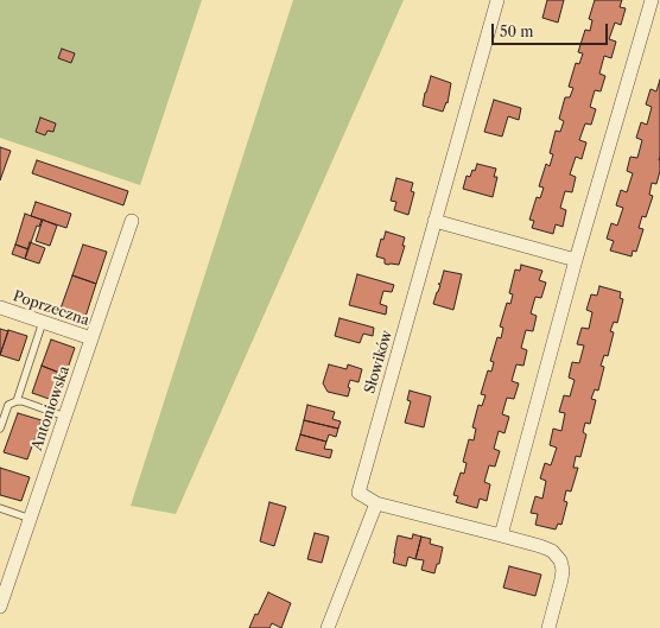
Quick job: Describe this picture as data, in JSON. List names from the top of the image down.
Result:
{
  "streets": {
    "street": ["Poprzeczna", "Słowików", "Antoniowska"]
  },
  "crossings": [
    ["Poprzeczna", "Antoniowska"]
  ],
  "scale_bar": "50 m"
}
